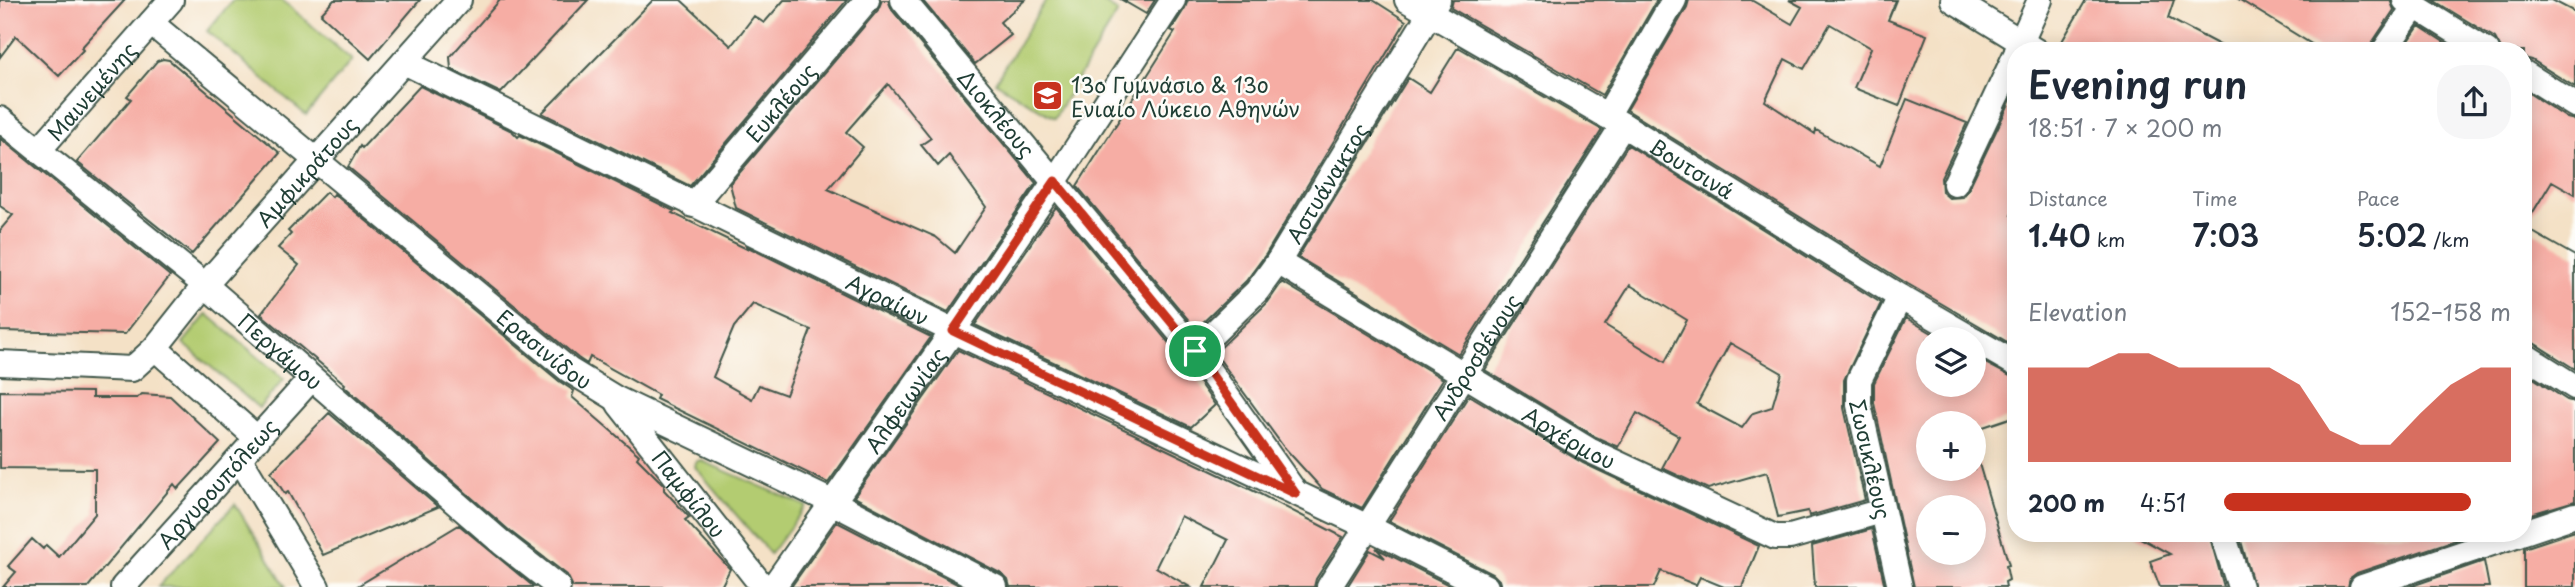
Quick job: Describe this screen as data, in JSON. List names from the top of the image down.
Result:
{
  "streets": {
    "street": [
      "Μαινεμένης",
      "Ευκλέους",
      "Διοκλέους",
      "Βουτσινά",
      "Αμφικράτους",
      "Αστυάνακτος",
      "Αγραίων",
      "Ερασινίδου",
      "Περγάμου",
      "Ανδροσθένους",
      "Αλφειωνίας",
      "Αρχέρμου",
      "Σωσικλέους",
      "Αργυρουπόλεως",
      "Παμφίλου"
    ]
  },
  "crossings": [
    ["Μαινεμένης", "Ερασινίδου"],
    ["Μαινεμένης", "Περγάμου"],
    ["Ευκλέους", "Αγραίων"],
    ["Διοκλέους", "Αστυάνακτος"],
    ["Διοκλέους", "Αγραίων"],
    ["Διοκλέους", "Αλφειωνίας"],
    ["Βουτσινά", "Αστυάνακτος"],
    ["Βουτσινά", "Ανδροσθένους"],
    ["Βουτσινά", "Σωσικλέους"],
    ["Αμφικράτους", "Αγραίων"],
    ["Αμφικράτους", "Ερασινίδου"],
    ["Αμφικράτους", "Περγάμου"],
    ["Αστυάνακτος", "Αρχέρμου"],
    ["Αγραίων", "Ανδροσθένους"],
    ["Αγραίων", "Αλφειωνίας"],
    ["Ερασινίδου", "Αλφειωνίας"],
    ["Ερασινίδου", "Παμφίλου"],
    ["Περγάμου", "Αργυρουπόλεως"],
    ["Ανδροσθένους", "Αρχέρμου"],
    ["Αρχέρμου", "Σωσικλέους"]
  ],
  "places": {
    "school or university": ["13ο Γυμνάσιο & 13ο Ενιαίο Λύκειο Αθηνών"]
  },
  "page": {
    "heading": ["Evening run", "18:51 · 7 × 200 m"],
    "stats": [
      ["Distance", "1.40 km"],
      ["Time", "7:03"],
      ["Pace", "5:02 /km"]
    ],
    "chart": ["Elevation", "152–158 m"],
    "map_buttons": ["+", "−"],
    "list": [
      {
        "name": "200 m",
        "note": "4:51"
      }
    ]
  }
}
